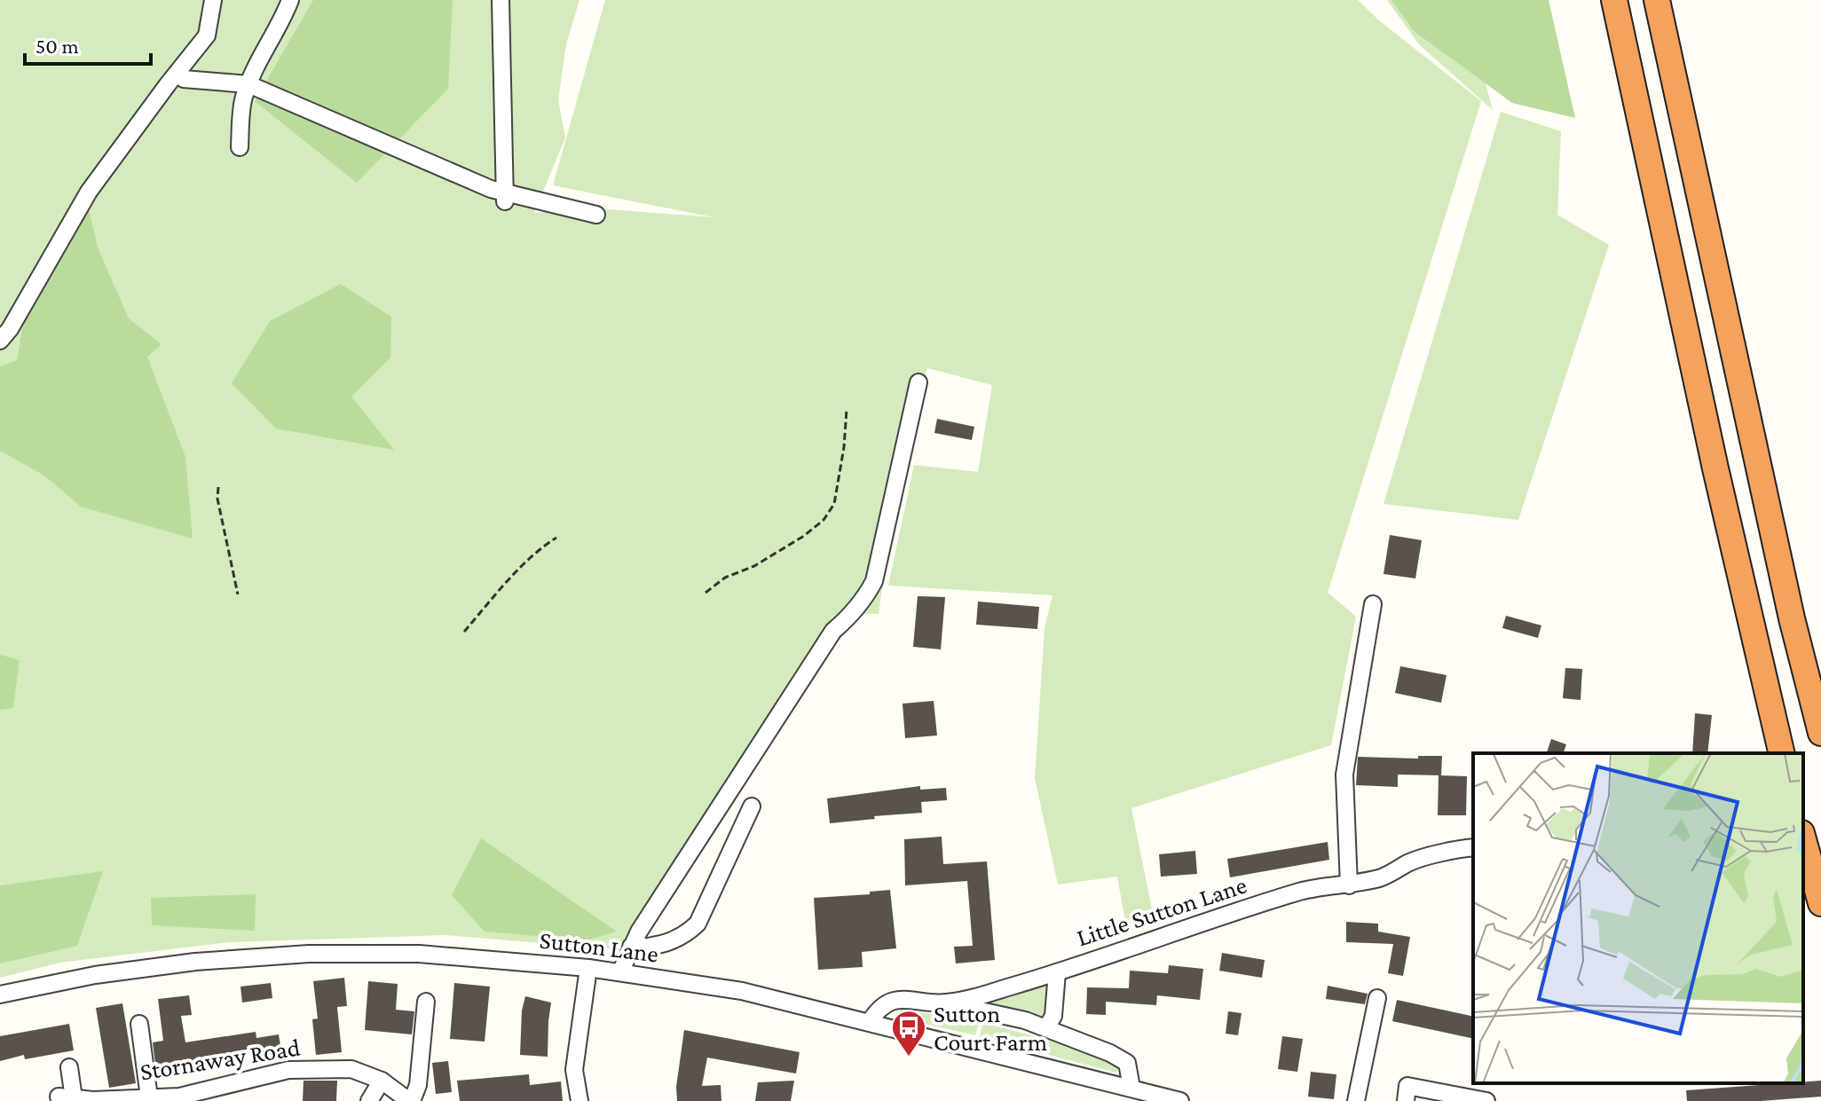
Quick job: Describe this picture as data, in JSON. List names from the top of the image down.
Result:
{
  "streets": {
    "street": ["Little Sutton Lane", "Sutton Lane", "Stornaway Road"]
  },
  "crossings": [
    ["Little Sutton Lane", "Sutton Lane"]
  ],
  "places": {
    "bus stop": ["Sutton Court Farm"]
  },
  "scale_bar": "50 m"
}
